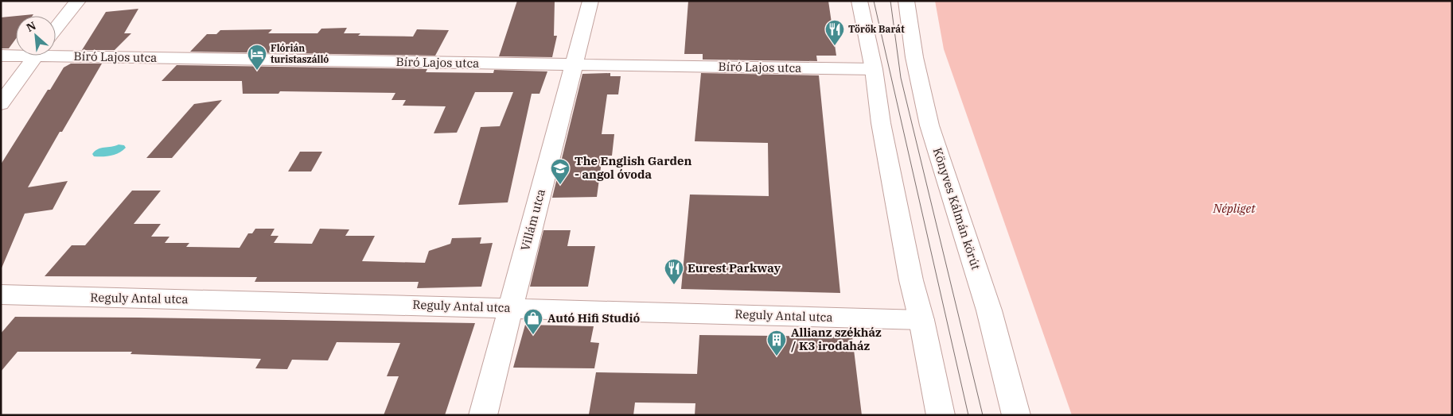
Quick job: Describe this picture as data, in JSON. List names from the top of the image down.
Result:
{
  "streets": {
    "street": [
      "Bíró Lajos utca",
      "Könyves Kálmán körút",
      "Villám utca",
      "Reguly Antal utca"
    ]
  },
  "crossings": [
    ["Bíró Lajos utca", "Villám utca"],
    ["Villám utca", "Reguly Antal utca"]
  ],
  "parks": ["Népliget"],
  "places": {
    "restaurant": ["Török Barát", "Eurest Parkway"],
    "hotel": ["Flórián turistaszálló"],
    "school or university": ["The English Garden - angol óvoda"],
    "shop": ["Autó Hifi Studió"],
    "building": ["Allianz székház / K3 irodaház"]
  },
  "north": "top left"
}
